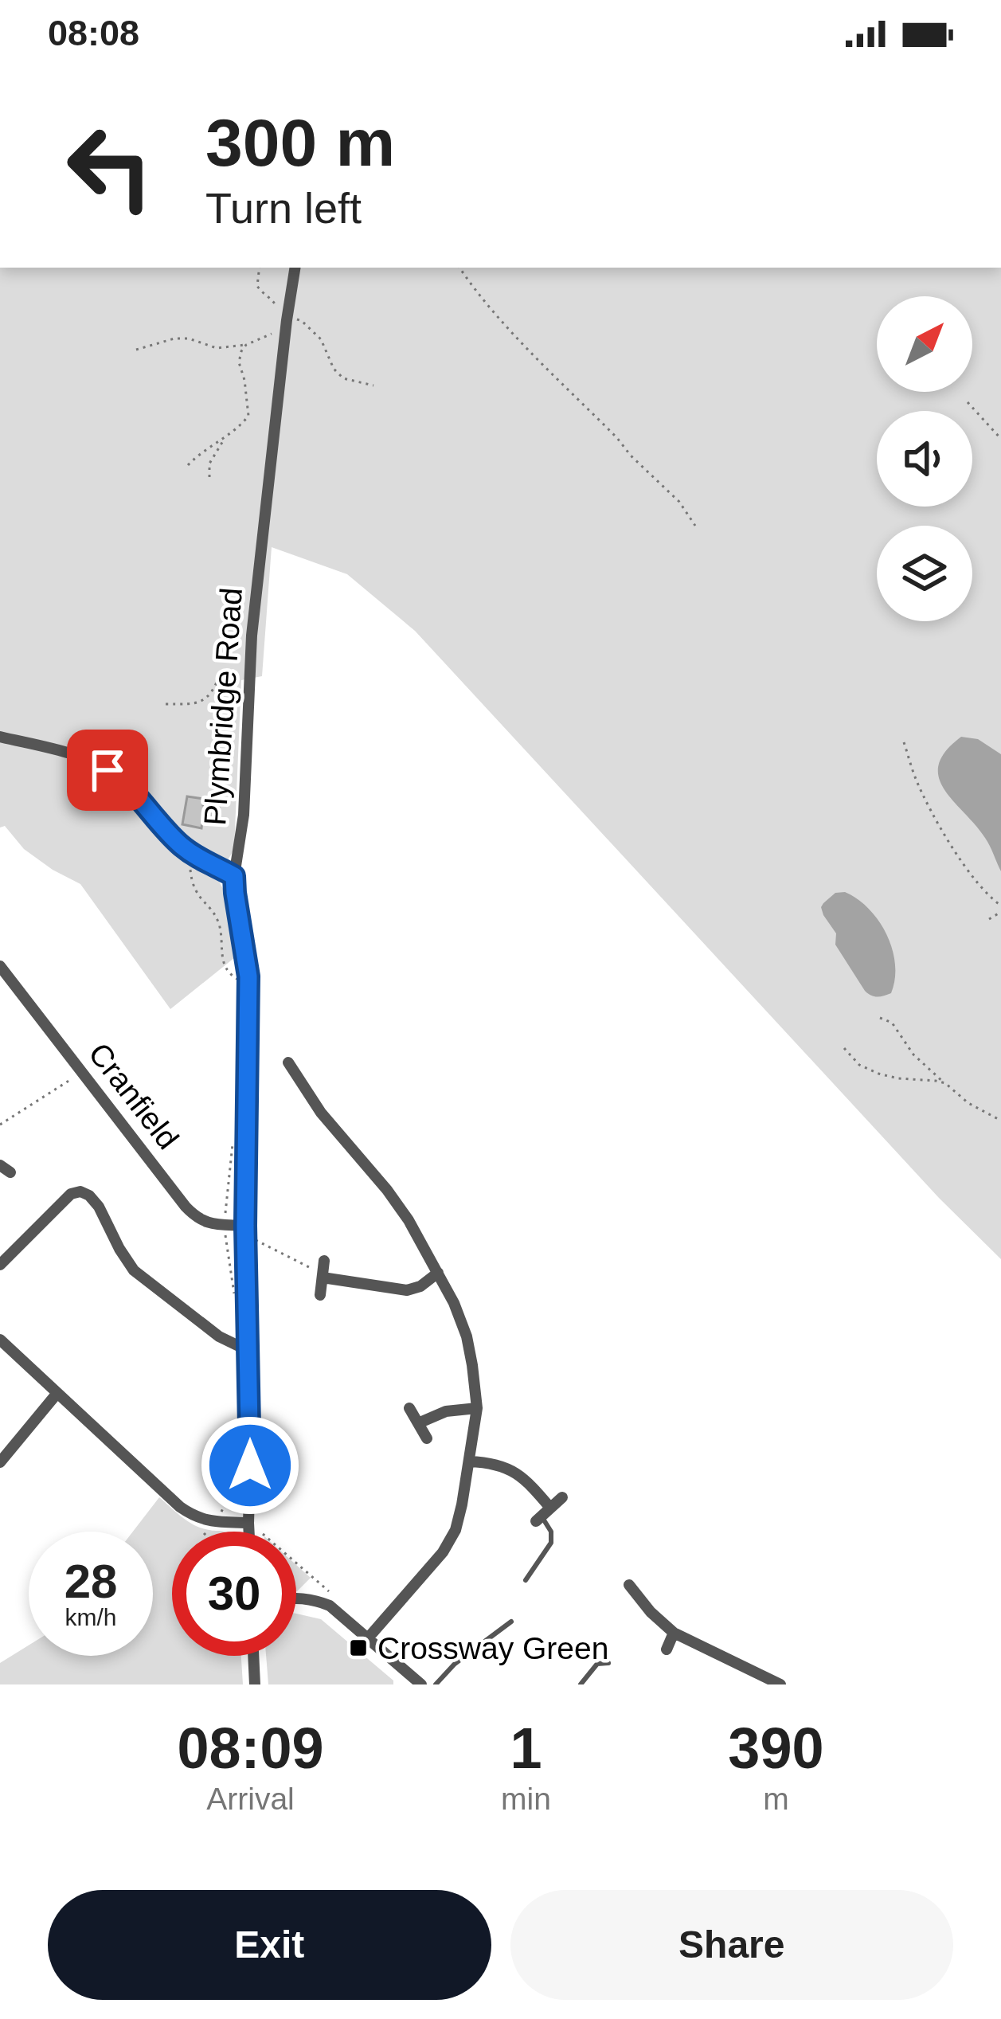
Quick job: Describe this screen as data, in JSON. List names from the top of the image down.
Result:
{
  "streets": {
    "street": ["Plymbridge Road", "Cranfield"]
  },
  "crossings": [
    ["Plymbridge Road", "Cranfield"]
  ],
  "places": {
    "transit": ["Crossway Green"]
  },
  "north": "top right",
  "page": {
    "status": "08:08",
    "turn": ["300 m", "Turn left"],
    "speed": "28 km/h",
    "limit": "30",
    "eta": [
      "08:09",
      "Arrival",
      "1",
      "min",
      "390",
      "m"
    ],
    "buttons": ["Exit", "Share"]
  }
}
